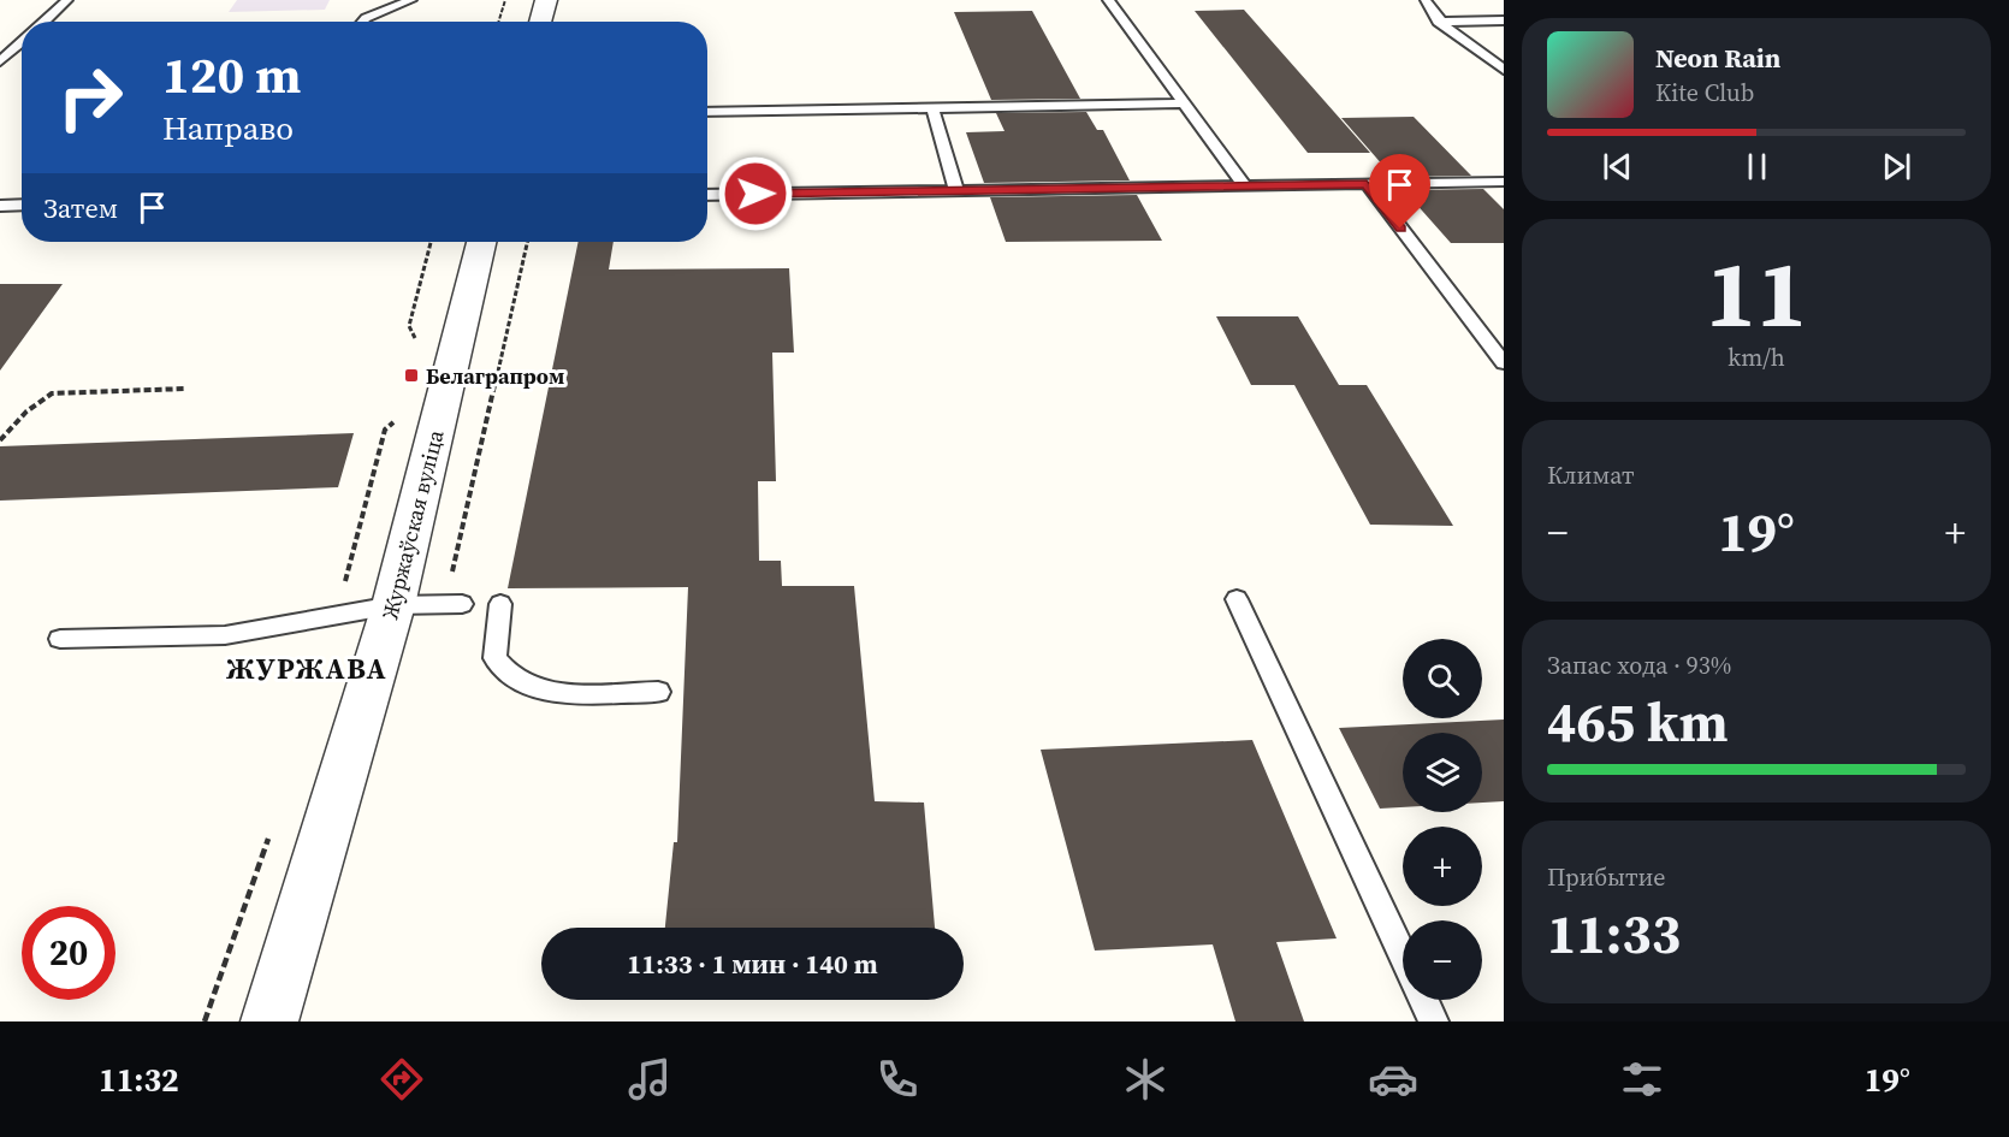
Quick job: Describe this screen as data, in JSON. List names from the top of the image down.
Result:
{
  "streets": {
    "street": ["Журжаўская вуліца"]
  },
  "districts": ["ЖУРЖАВА"],
  "places": {
    "transit": ["Белаграпром"]
  },
  "page": {
    "turn": ["120 m", "Направо"],
    "song": ["Neon Rain", "Kite Club"],
    "then": "Затем",
    "tile": [
      ["11", "km/h"],
      "Климат",
      ["Запас хода · 93%", "465 km"],
      ["Прибытие", "11:33"]
    ],
    "heat": ["−", "19°", "+"],
    "map_buttons": ["+", "−"],
    "limit": "20",
    "trip": "11:33 · 1 мин · 140 m",
    "tabs": ["11:32", "19°"]
  }
}
